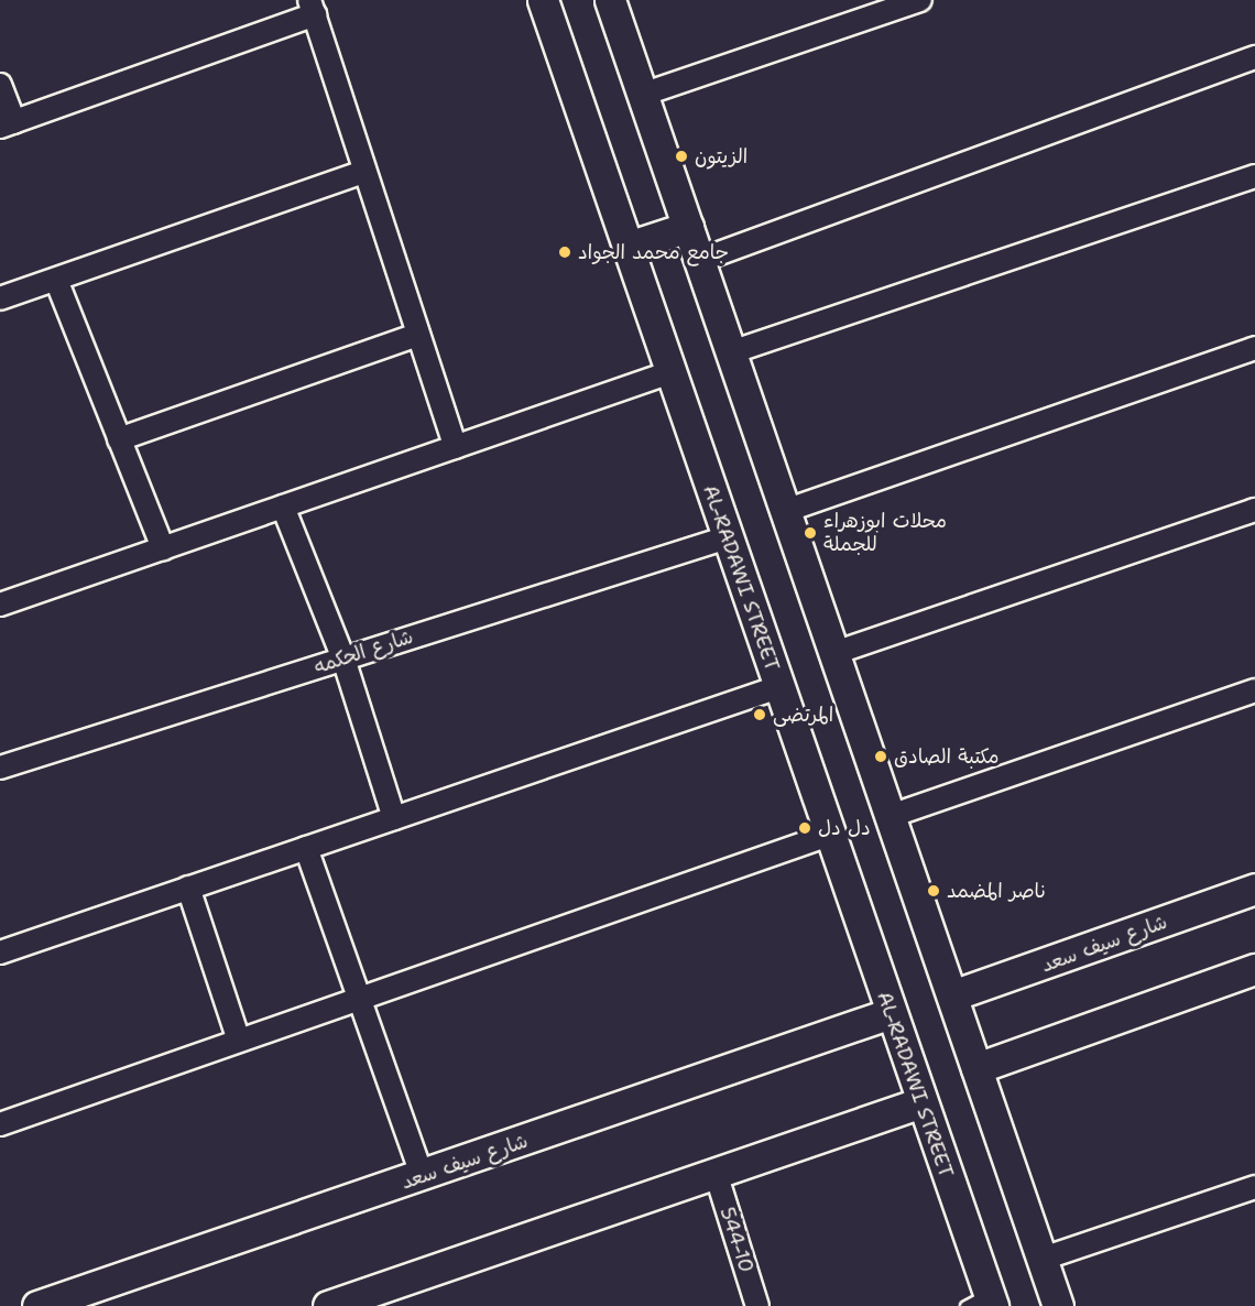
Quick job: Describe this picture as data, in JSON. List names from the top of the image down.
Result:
{
  "streets": {
    "street": [
      "AL-RADAWI STREET",
      "شارع الحكمه",
      "شارع سيف سعد",
      "544-10"
    ]
  },
  "crossings": [
    ["AL-RADAWI STREET", "شارع الحكمه"],
    ["AL-RADAWI STREET", "شارع سيف سعد"]
  ],
  "places": [
    "الزيتون",
    "جامع محمد الجواد",
    "محلات ابوزهراء للجملة",
    "المرتضى",
    "مكتبة الصادق",
    "دل دل",
    "ناصر المضمد"
  ]
}
